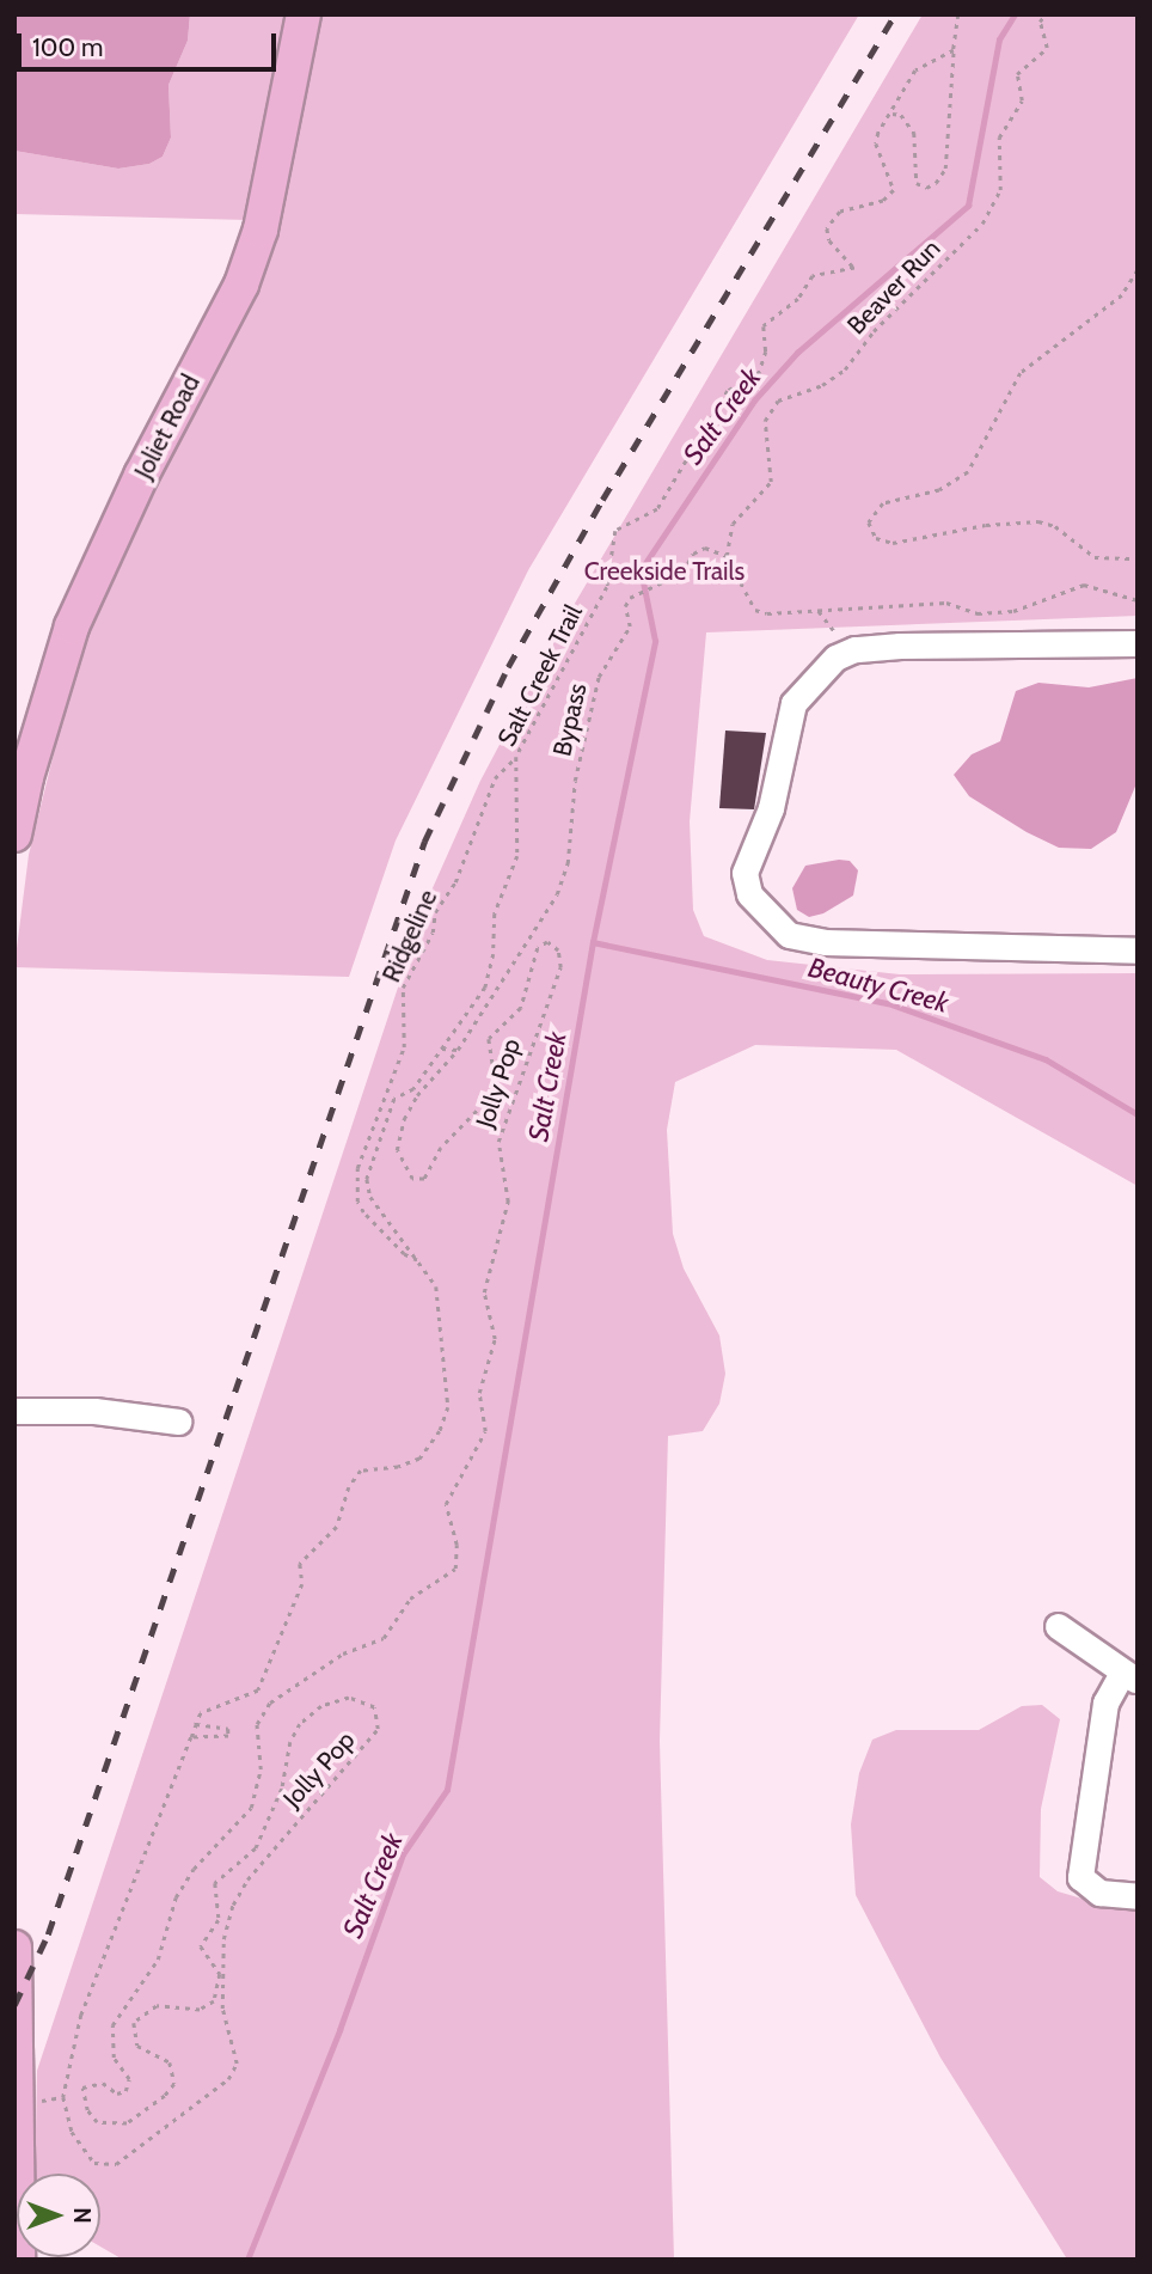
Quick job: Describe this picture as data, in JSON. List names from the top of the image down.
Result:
{
  "streets": {
    "main road": ["Joliet Road"],
    "path": [
      "Beaver Run",
      "Salt Creek Trail",
      "Bypass",
      "Ridgeline",
      "Jolly Pop"
    ]
  },
  "crossings": [
    ["Beaver Run", "Bypass"],
    ["Salt Creek Trail", "Ridgeline"],
    ["Bypass", "Jolly Pop"]
  ],
  "water": ["Salt Creek", "Beauty Creek"],
  "parks": ["Creekside Trails"],
  "scale_bar": "100 m",
  "north": "right"
}
